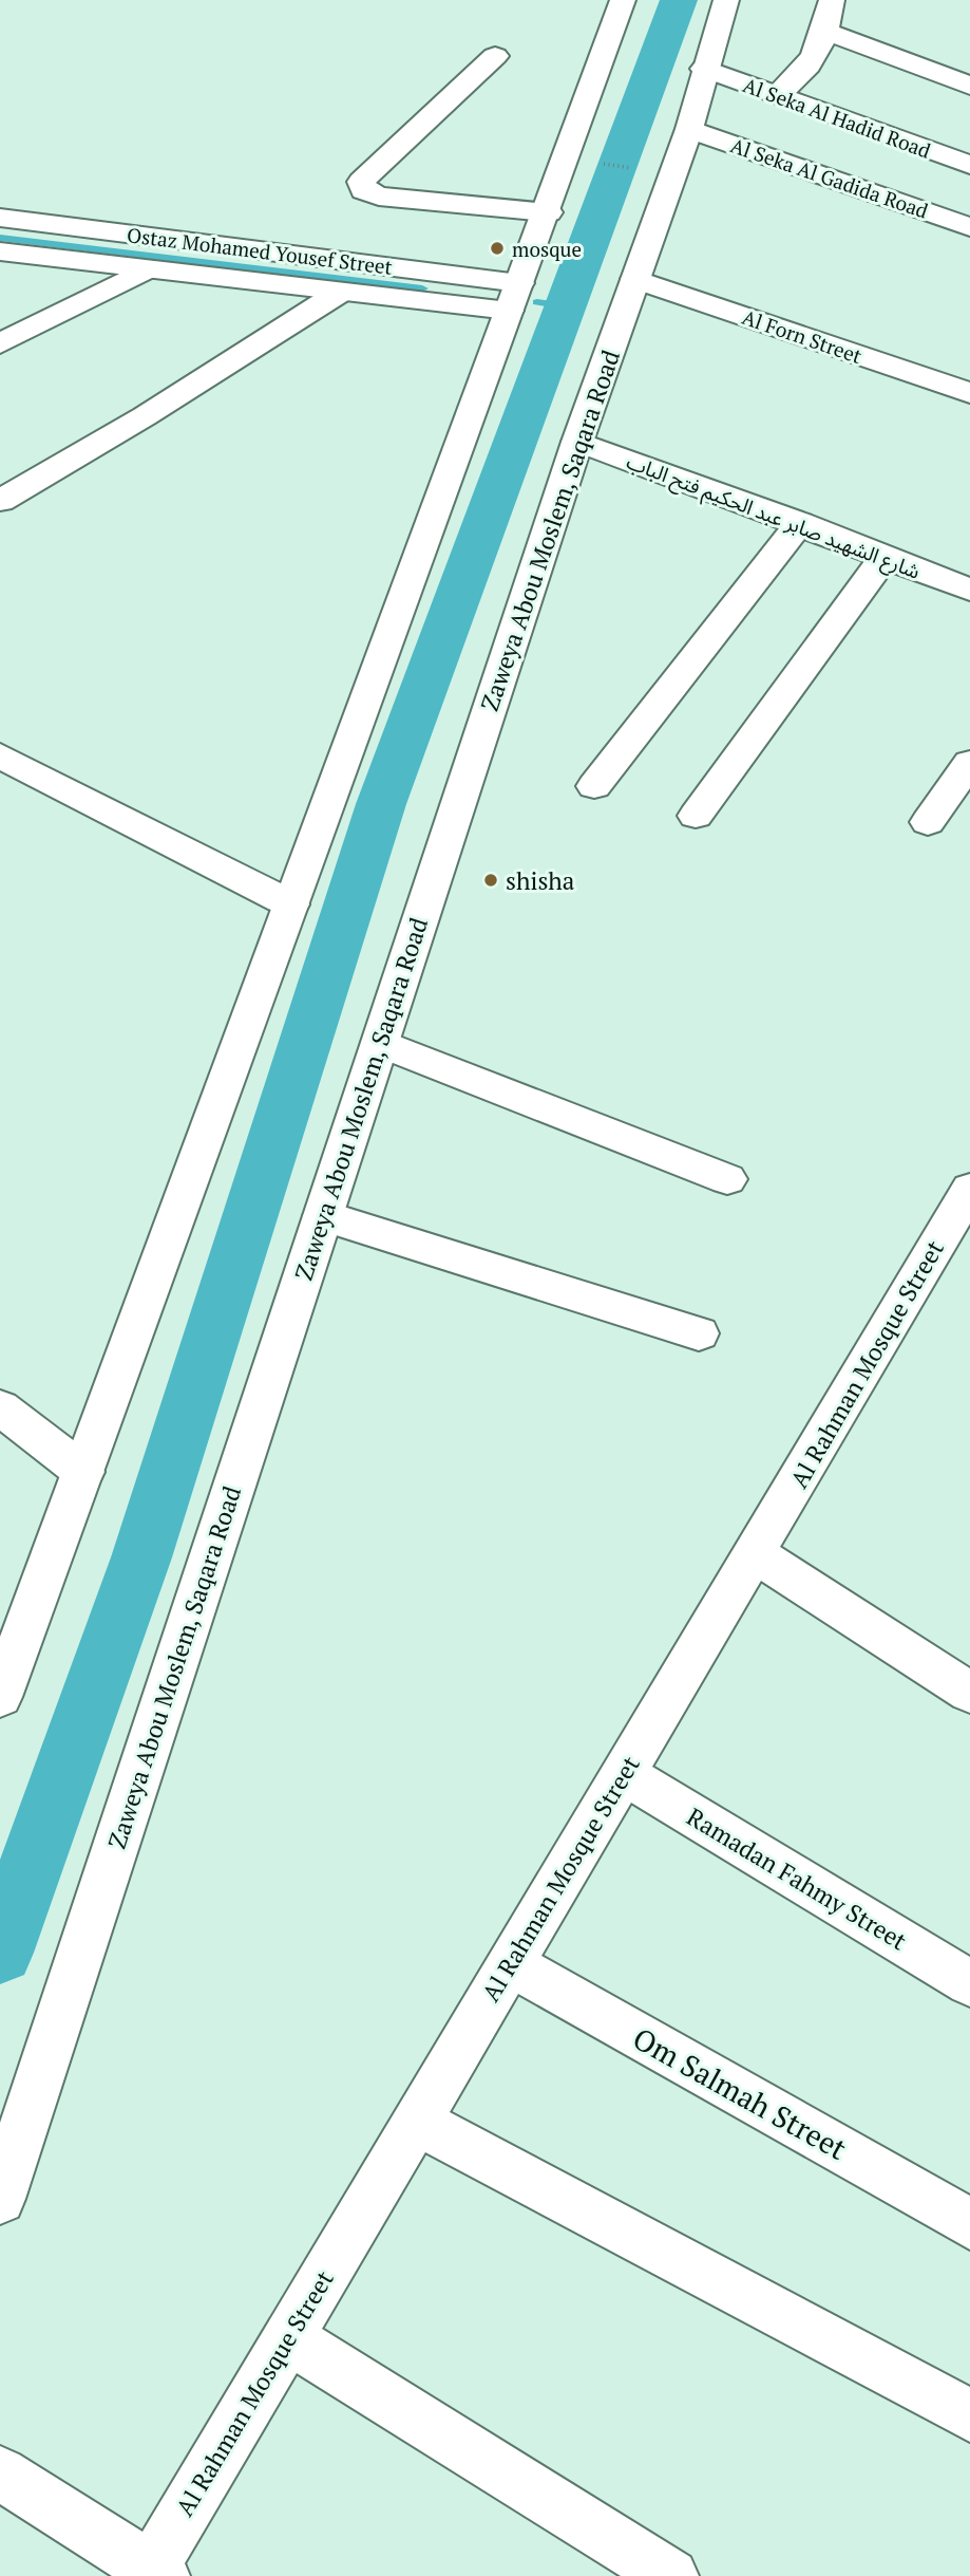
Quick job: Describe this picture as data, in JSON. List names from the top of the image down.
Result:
{
  "streets": {
    "street": [
      "Al Seka Al Hadid Road",
      "Al Seka Al Gadida Road",
      "Ostaz Mohamed Yousef Street",
      "Al Forn Street",
      "شارع الشهيد صابر عبد الحكيم فتح الباب",
      "Zaweya Abou Moslem, Saqara Road",
      "Al Rahman Mosque Street",
      "Ramadan Fahmy Street",
      "Om Salmah Street"
    ]
  },
  "crossings": [
    ["Al Seka Al Hadid Road", "Zaweya Abou Moslem, Saqara Road"],
    ["Al Seka Al Gadida Road", "Zaweya Abou Moslem, Saqara Road"],
    ["Al Forn Street", "Zaweya Abou Moslem, Saqara Road"],
    ["شارع الشهيد صابر عبد الحكيم فتح الباب", "Zaweya Abou Moslem, Saqara Road"],
    ["Al Rahman Mosque Street", "Ramadan Fahmy Street"],
    ["Al Rahman Mosque Street", "Om Salmah Street"]
  ],
  "places": ["mosque", "shisha"]
}
